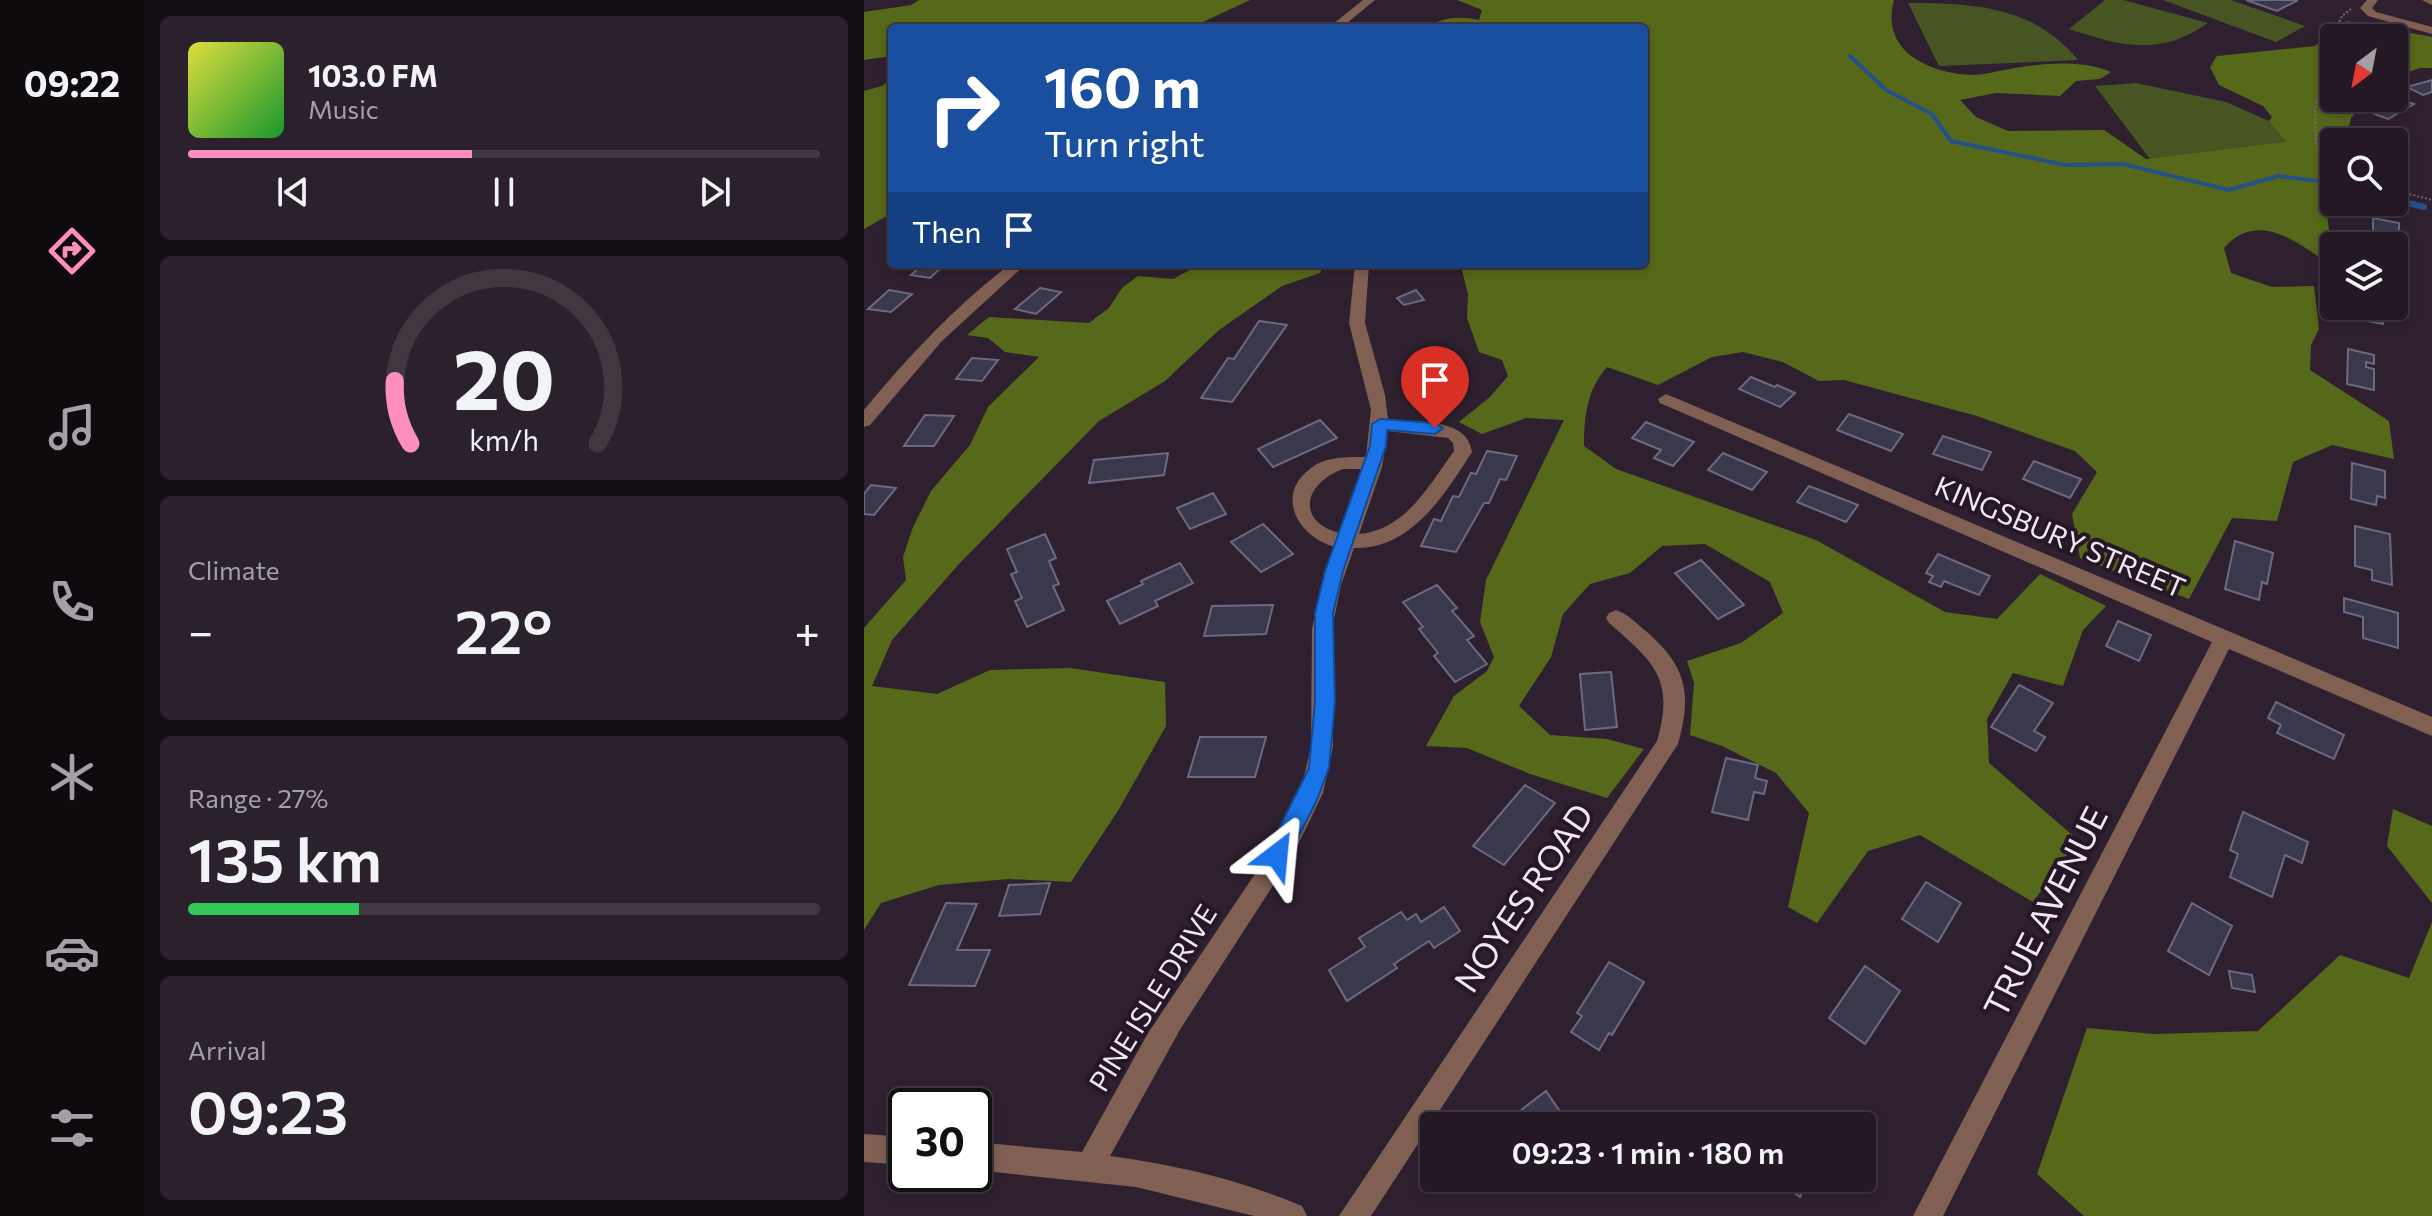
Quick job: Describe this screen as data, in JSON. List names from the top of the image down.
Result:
{
  "streets": {
    "street": [
      "KINGSBURY STREET",
      "NOYES ROAD",
      "TRUE AVENUE",
      "PINE ISLE DRIVE"
    ]
  },
  "crossings": [
    ["KINGSBURY STREET", "TRUE AVENUE"]
  ],
  "north": "bottom left",
  "page": {
    "tabs": "09:22",
    "turn": ["160 m", "Turn right"],
    "song": ["103.0 FM", "Music"],
    "then": "Then",
    "tile": [
      "Climate",
      ["Range · 27%", "135 km"],
      ["Arrival", "09:23"]
    ],
    "heat": ["−", "22°", "+"],
    "limit": "30",
    "trip": "09:23 · 1 min · 180 m",
    "gauge": ["20", "km/h"]
  }
}
